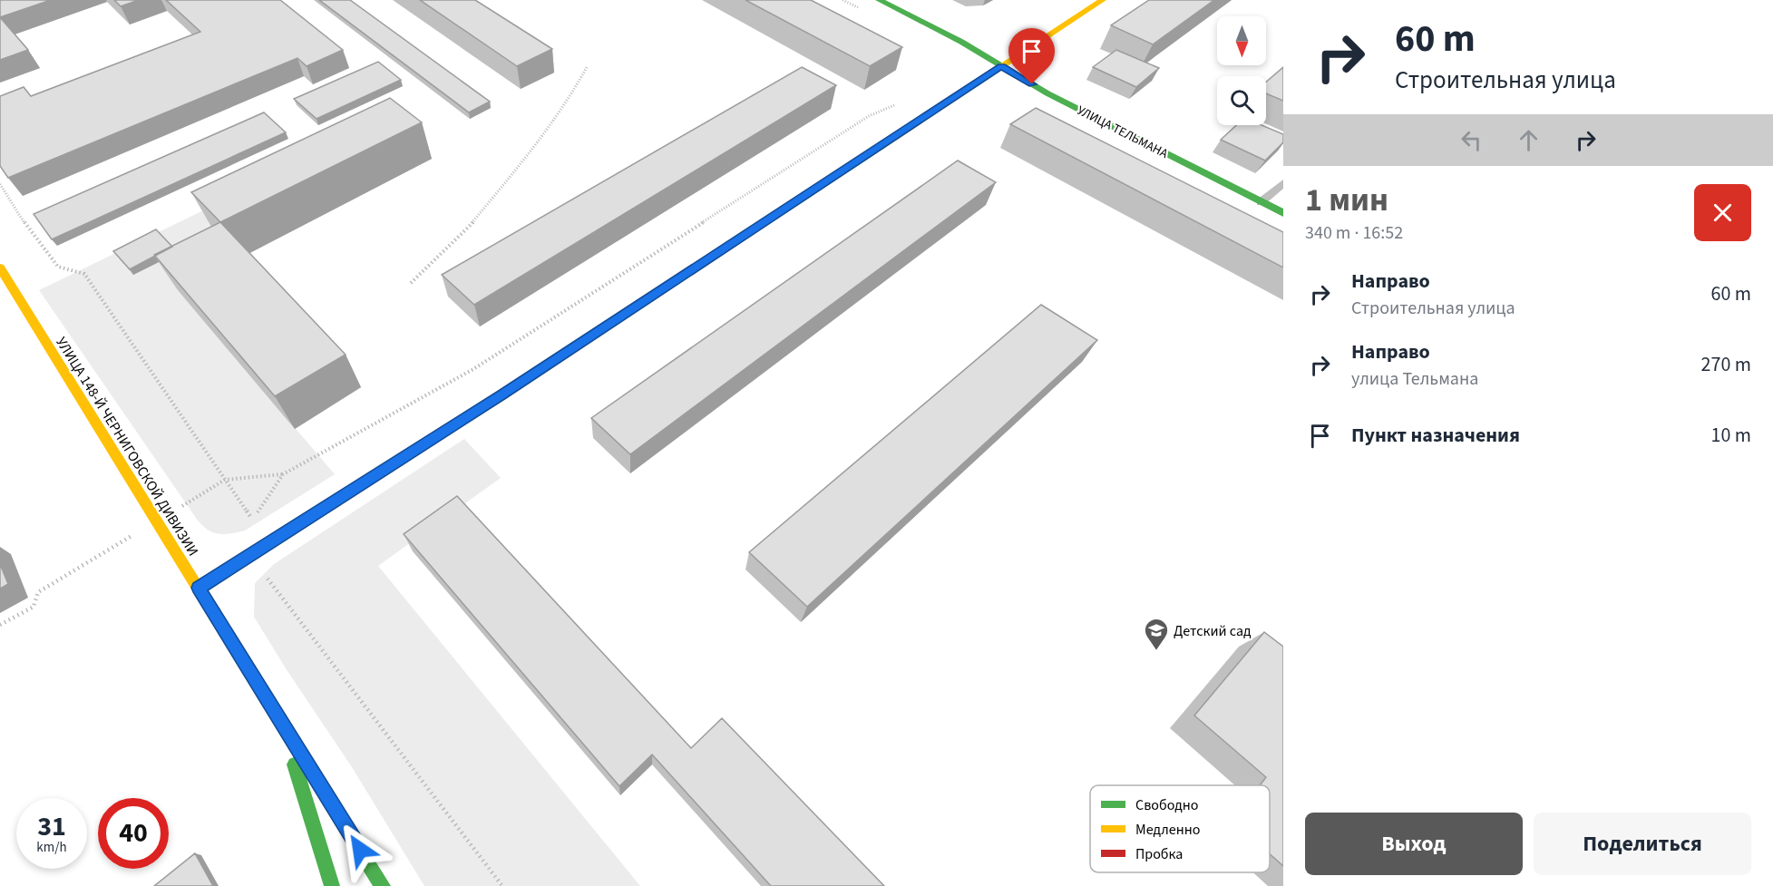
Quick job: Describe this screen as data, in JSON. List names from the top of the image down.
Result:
{
  "streets": {
    "street": ["УЛИЦА ТЕЛЬМАНА", "УЛИЦА 148-Й ЧЕРНИГОВСКОЙ ДИВИЗИИ"]
  },
  "places": {
    "school or university": ["Детский сад"]
  },
  "legend": ["Свободно", "Медленно", "Пробка"],
  "north": "bottom",
  "page": {
    "turn": ["60 m", "Строительная улица"],
    "heading": ["1 мин", "340 m · 16:52"],
    "list": [
      {
        "name": "Направо",
        "note": "Строительная улица",
        "value": "60 m"
      },
      {
        "name": "Направо",
        "note": "улица Тельмана",
        "value": "270 m"
      },
      {
        "name": "Пункт назначения",
        "value": "10 m"
      }
    ],
    "speed": "31 km/h",
    "limit": "40",
    "buttons": ["Выход", "Поделиться"]
  }
}
